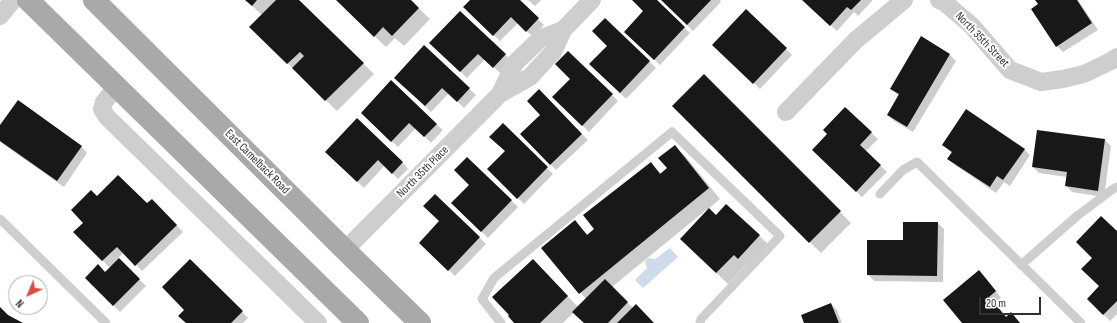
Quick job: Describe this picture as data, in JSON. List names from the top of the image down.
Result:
{
  "streets": {
    "main road": ["East Camelback Road"],
    "street": ["North 35th Street", "North 35th Place"]
  },
  "crossings": [
    ["East Camelback Road", "North 35th Place"]
  ],
  "scale_bar": "20 m",
  "north": "bottom left"
}
